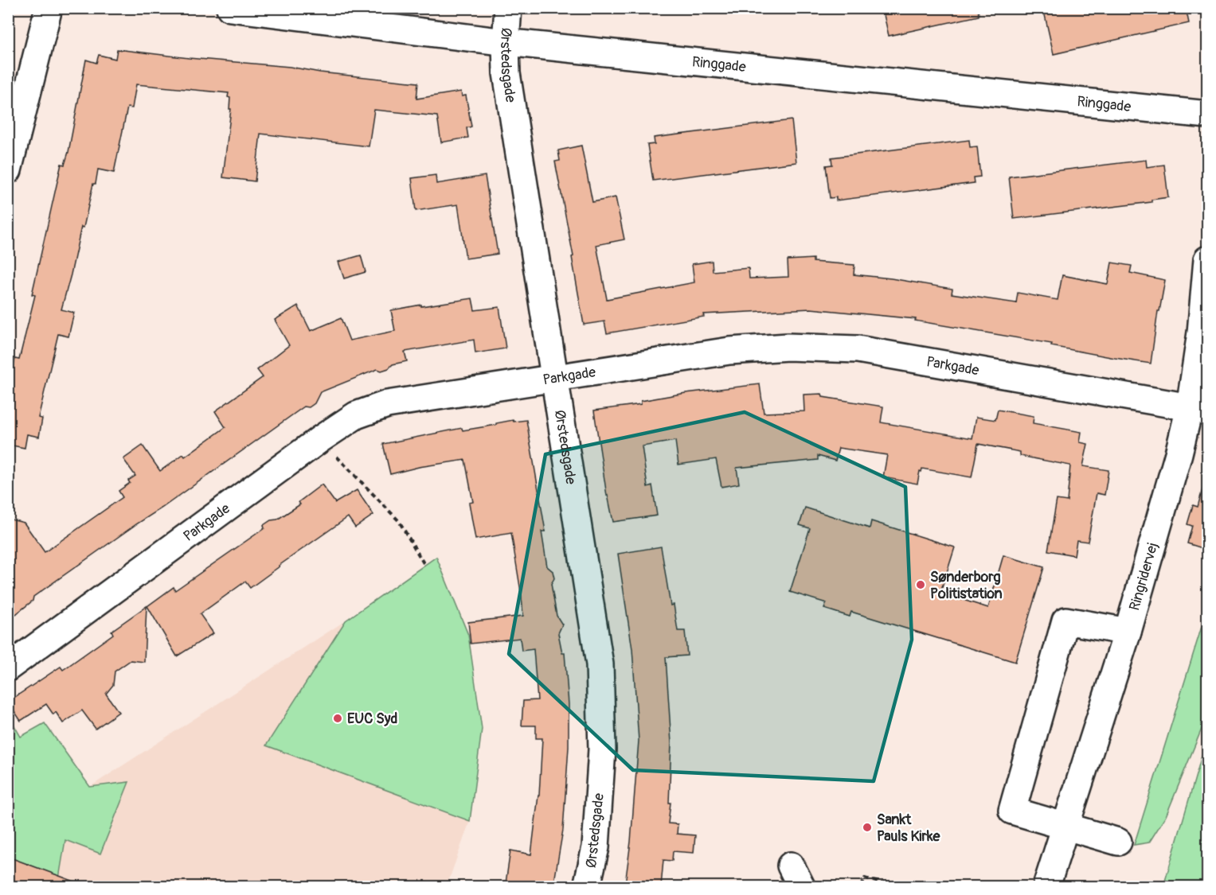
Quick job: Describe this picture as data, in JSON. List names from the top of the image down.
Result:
{
  "streets": {
    "street": [
      "Ringgade",
      "Ørstedsgade",
      "Parkgade",
      "Ringridervej"
    ]
  },
  "crossings": [
    ["Ringgade", "Ørstedsgade"],
    ["Ørstedsgade", "Parkgade"],
    ["Parkgade", "Ringridervej"]
  ],
  "places": ["Sønderborg Politistation", "EUC Syd", "Sankt Pauls Kirke"]
}
